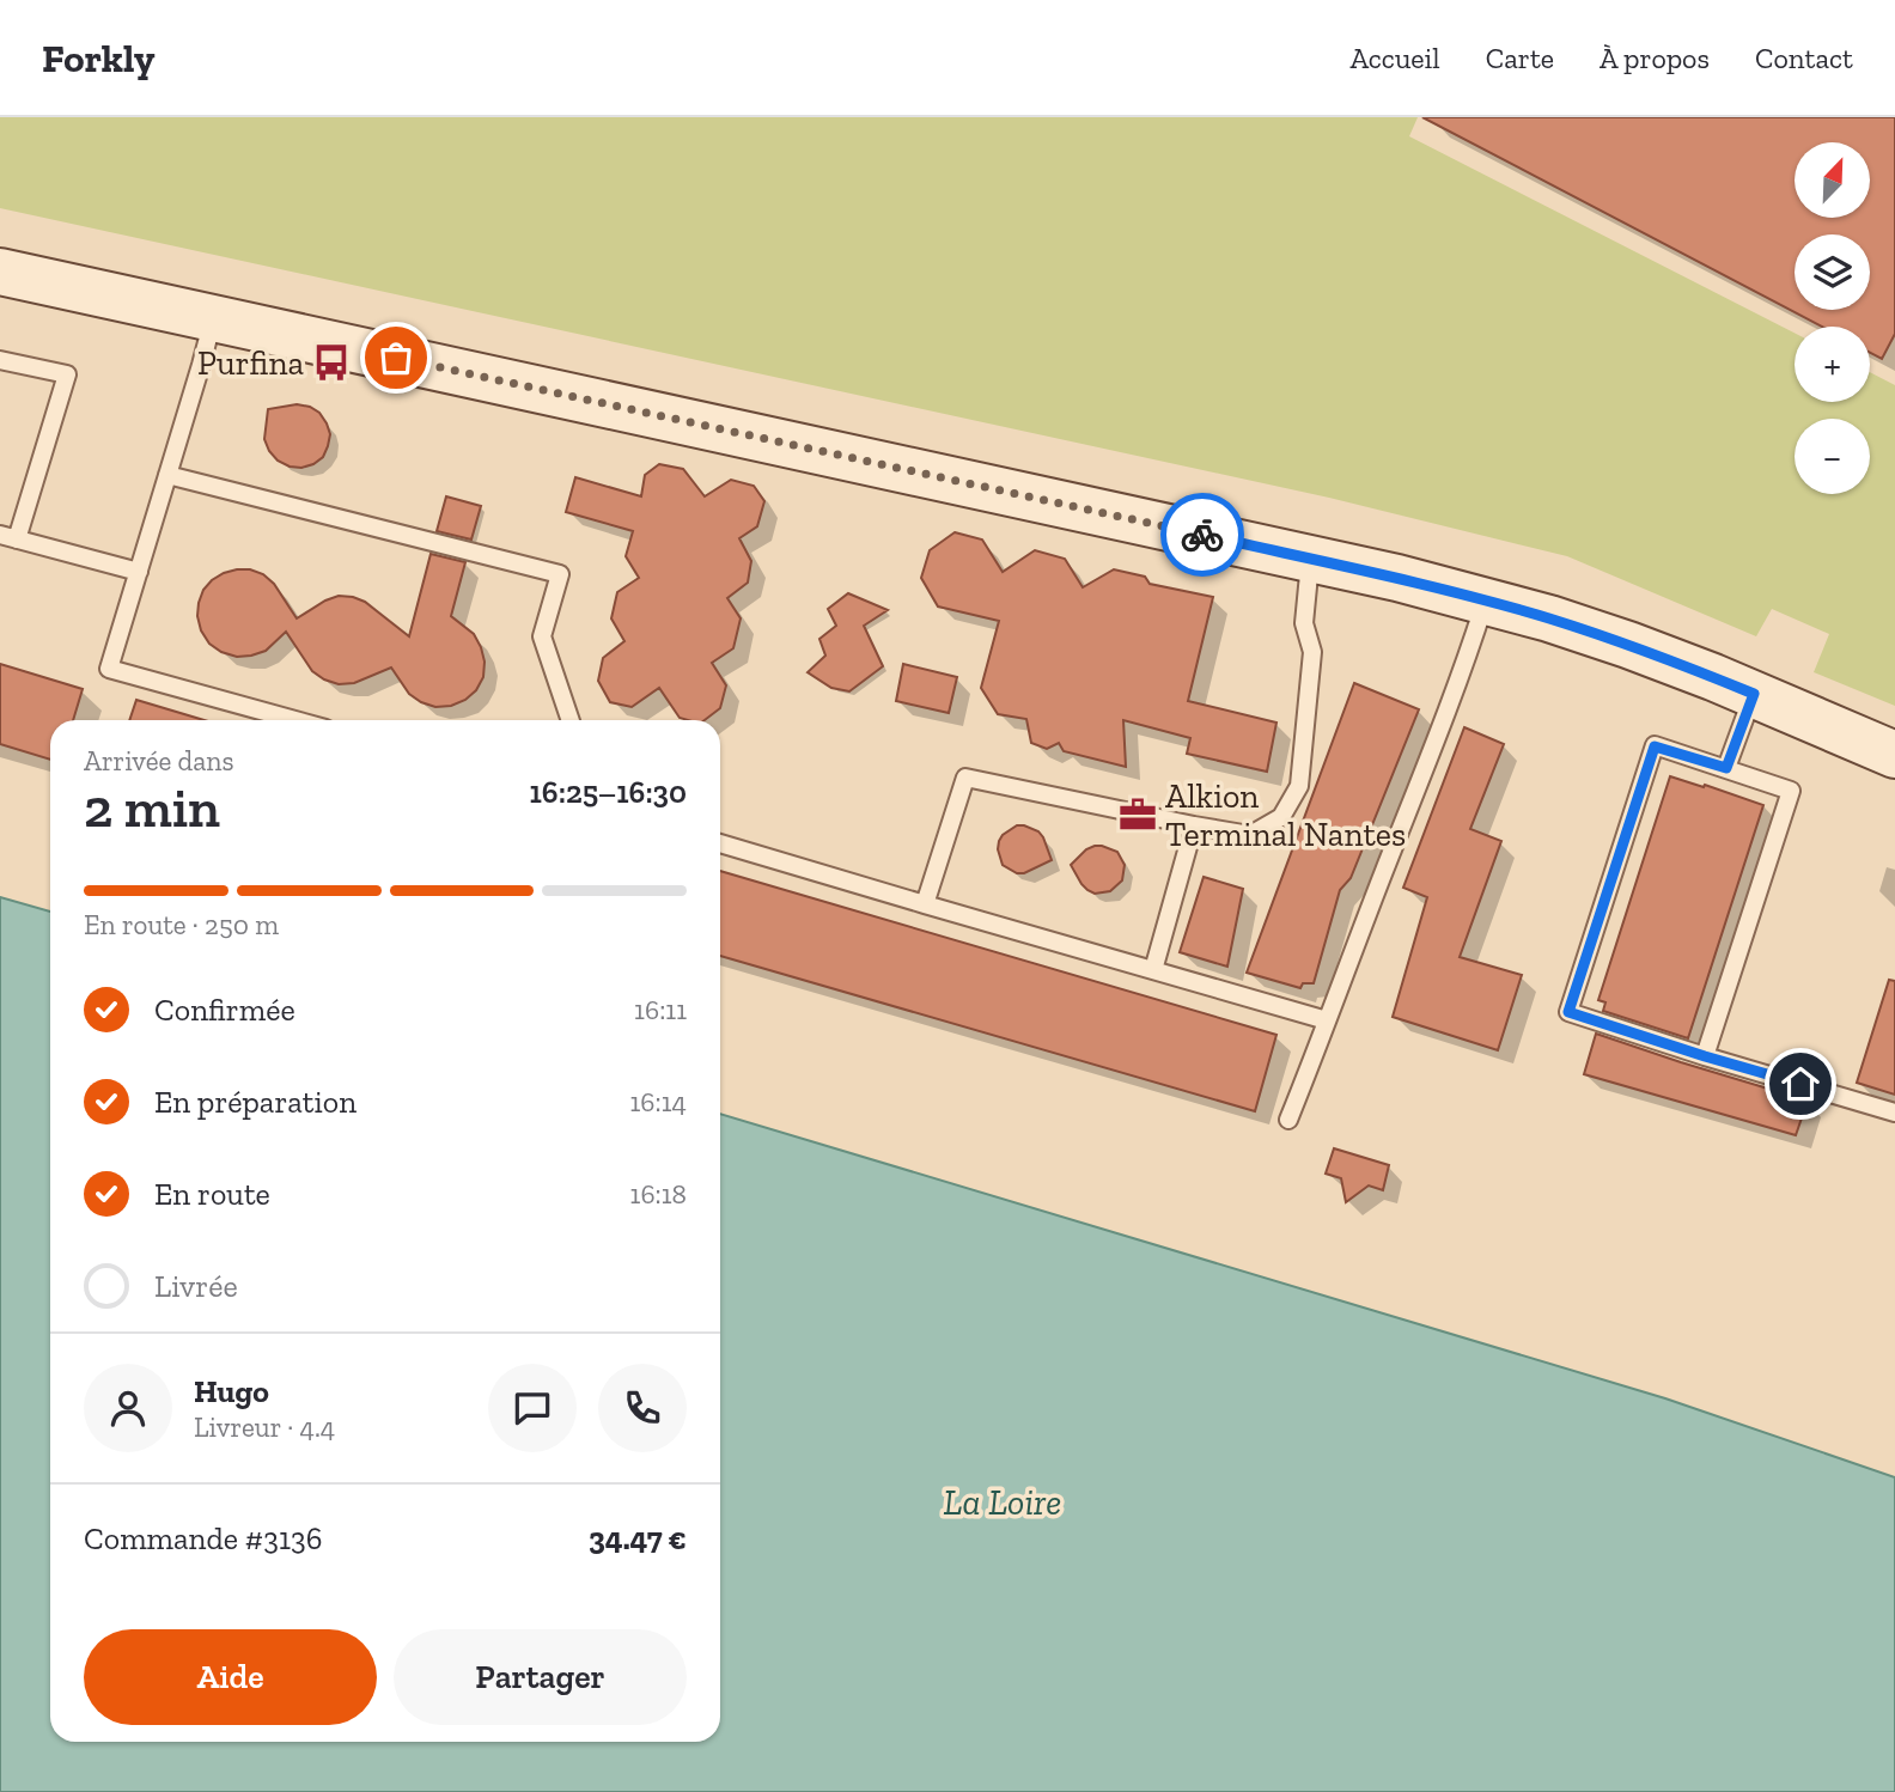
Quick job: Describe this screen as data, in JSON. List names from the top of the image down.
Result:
{
  "water": ["La Loire"],
  "places": {
    "bus stop": ["Purfina"],
    "office": ["Alkion Terminal Nantes"]
  },
  "north": "top right",
  "page": {
    "header": "Forkly",
    "nav": [
      "Accueil",
      "Carte",
      "À propos",
      "Contact"
    ],
    "map_buttons": ["+", "−"],
    "heading": ["2 min", "Arrivée dans", "16:25–16:30"],
    "panel": [
      "Hugo",
      "Livreur · 4.4",
      "Commande #3136",
      "34.47 €"
    ],
    "bar": "En route · 250 m",
    "list": [
      ["Confirmée", "16:11"],
      ["En préparation", "16:14"],
      ["En route", "16:18"],
      "Livrée"
    ],
    "buttons": ["Aide", "Partager"]
  }
}
